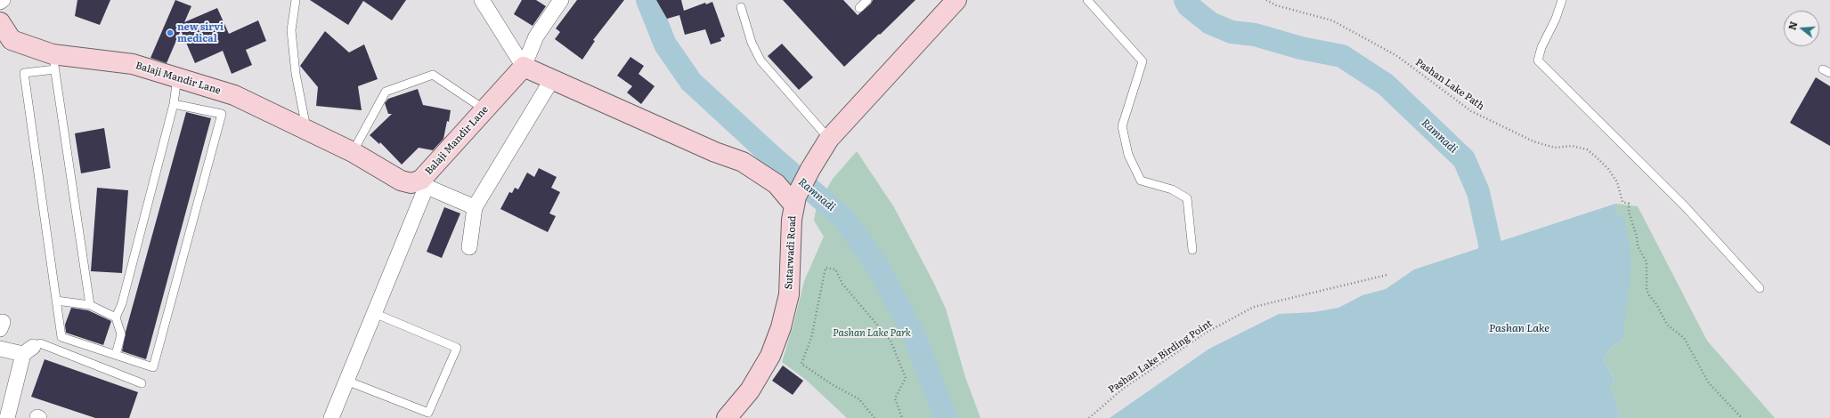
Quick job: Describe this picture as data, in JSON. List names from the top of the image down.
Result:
{
  "streets": {
    "street": ["Balaji Mandir Lane", "Sutarwadi Road"],
    "path": ["Pashan Lake Path", "Pashan Lake Birding Point"]
  },
  "water": ["Ramnadi", "Pashan Lake"],
  "parks": ["Pashan Lake Park"],
  "places": ["new sirvi medical"],
  "north": "left"
}
